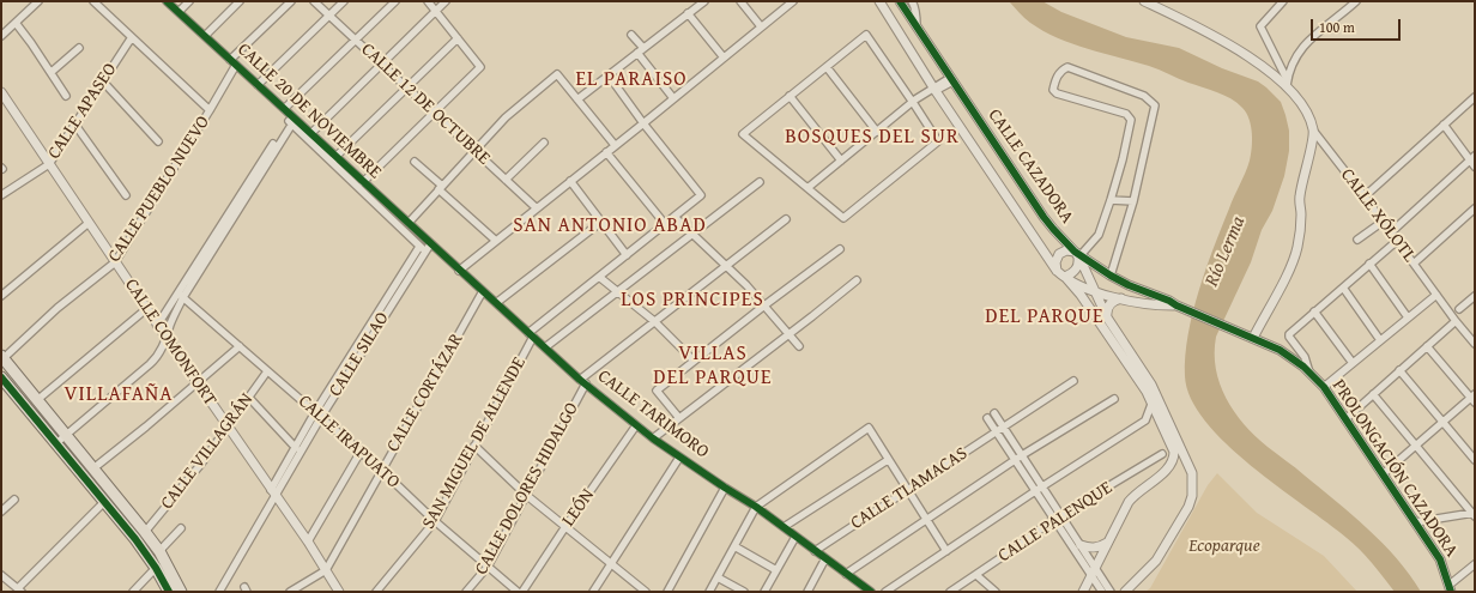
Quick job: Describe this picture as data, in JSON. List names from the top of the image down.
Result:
{
  "streets": {
    "street": [
      "CALLE 12 DE OCTUBRE",
      "CALLE APASEO",
      "CALLE 20 DE NOVIEMBRE",
      "CALLE CAZADORA",
      "CALLE PUEBLO NUEVO",
      "CALLE XÓLOTL",
      "CALLE COMONFORT",
      "CALLE SILAO",
      "CALLE CORTÁZAR",
      "CALLE TARIMORO",
      "CALLE IRAPUATO",
      "SAN MIGUEL DE ALLENDE",
      "CALLE VILLAGRÁN",
      "PROLONGACIÓN CAZADORA",
      "CALLE DOLORES HIDALGO",
      "CALLE TLAMACAS",
      "LEÓN",
      "CALLE PALENQUE"
    ]
  },
  "crossings": [
    ["CALLE APASEO", "CALLE COMONFORT"],
    ["CALLE 20 DE NOVIEMBRE", "CALLE PUEBLO NUEVO"],
    ["CALLE 20 DE NOVIEMBRE", "CALLE SILAO"],
    ["CALLE 20 DE NOVIEMBRE", "CALLE TARIMORO"],
    ["CALLE CAZADORA", "PROLONGACIÓN CAZADORA"],
    ["CALLE PUEBLO NUEVO", "CALLE COMONFORT"],
    ["CALLE COMONFORT", "CALLE SILAO"],
    ["CALLE COMONFORT", "CALLE CORTÁZAR"],
    ["CALLE COMONFORT", "CALLE VILLAGRÁN"],
    ["CALLE SILAO", "CALLE TARIMORO"],
    ["CALLE SILAO", "CALLE IRAPUATO"],
    ["CALLE CORTÁZAR", "CALLE TARIMORO"],
    ["CALLE CORTÁZAR", "CALLE IRAPUATO"],
    ["CALLE TARIMORO", "SAN MIGUEL DE ALLENDE"],
    ["CALLE TARIMORO", "CALLE DOLORES HIDALGO"],
    ["CALLE TARIMORO", "CALLE TLAMACAS"],
    ["CALLE TARIMORO", "LEÓN"],
    ["CALLE IRAPUATO", "SAN MIGUEL DE ALLENDE"],
    ["CALLE IRAPUATO", "CALLE VILLAGRÁN"],
    ["CALLE IRAPUATO", "CALLE DOLORES HIDALGO"]
  ],
  "districts": [
    "EL PARAISO",
    "BOSQUES DEL SUR",
    "SAN ANTONIO ABAD",
    "LOS PRINCIPES",
    "DEL PARQUE",
    "VILLAS DEL PARQUE",
    "VILLAFAÑA"
  ],
  "water": ["Río Lerma"],
  "parks": ["Ecoparque"],
  "scale_bar": "100 m"
}
